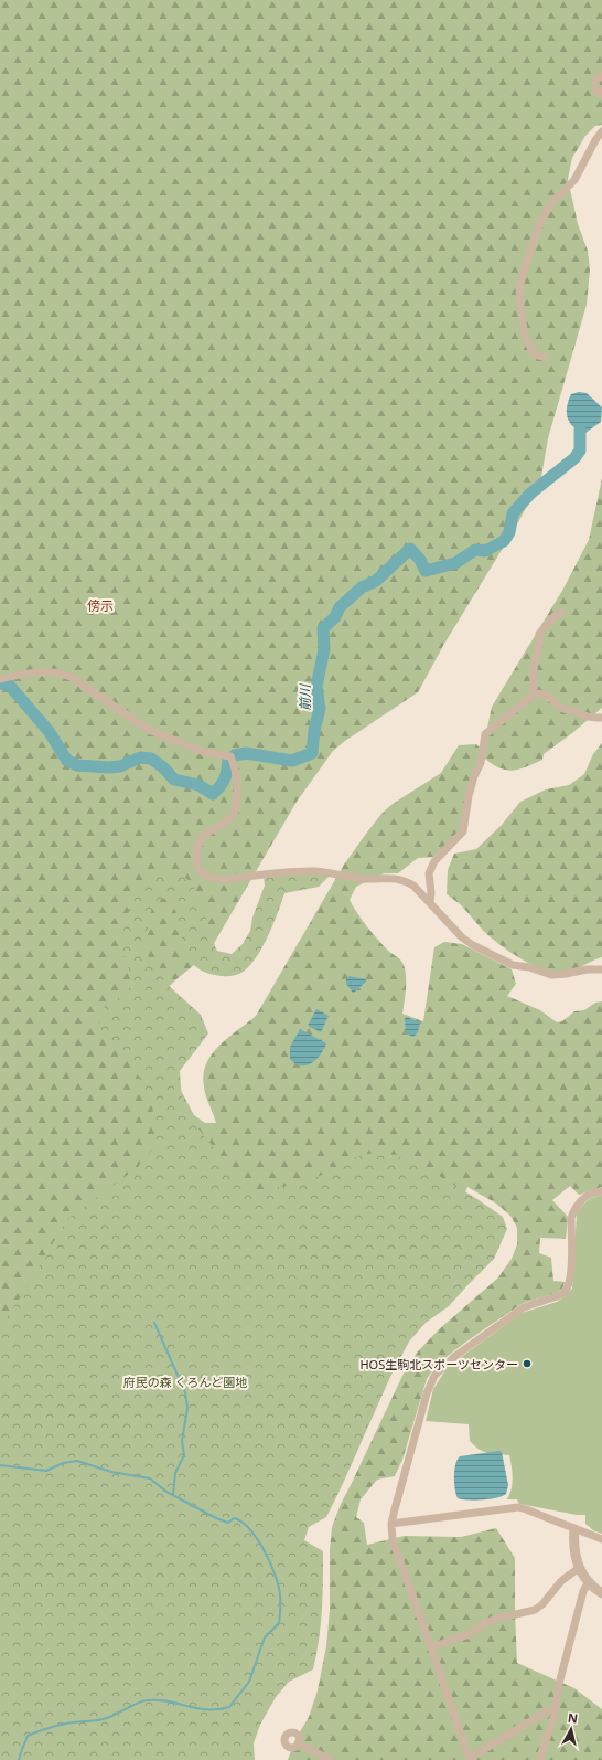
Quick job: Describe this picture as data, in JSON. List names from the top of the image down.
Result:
{
  "districts": ["傍示"],
  "water": ["前川"],
  "parks": ["府民の森 くろんど園地"],
  "places": ["HOS生駒北スポーツセンター"],
  "north": "top"
}
